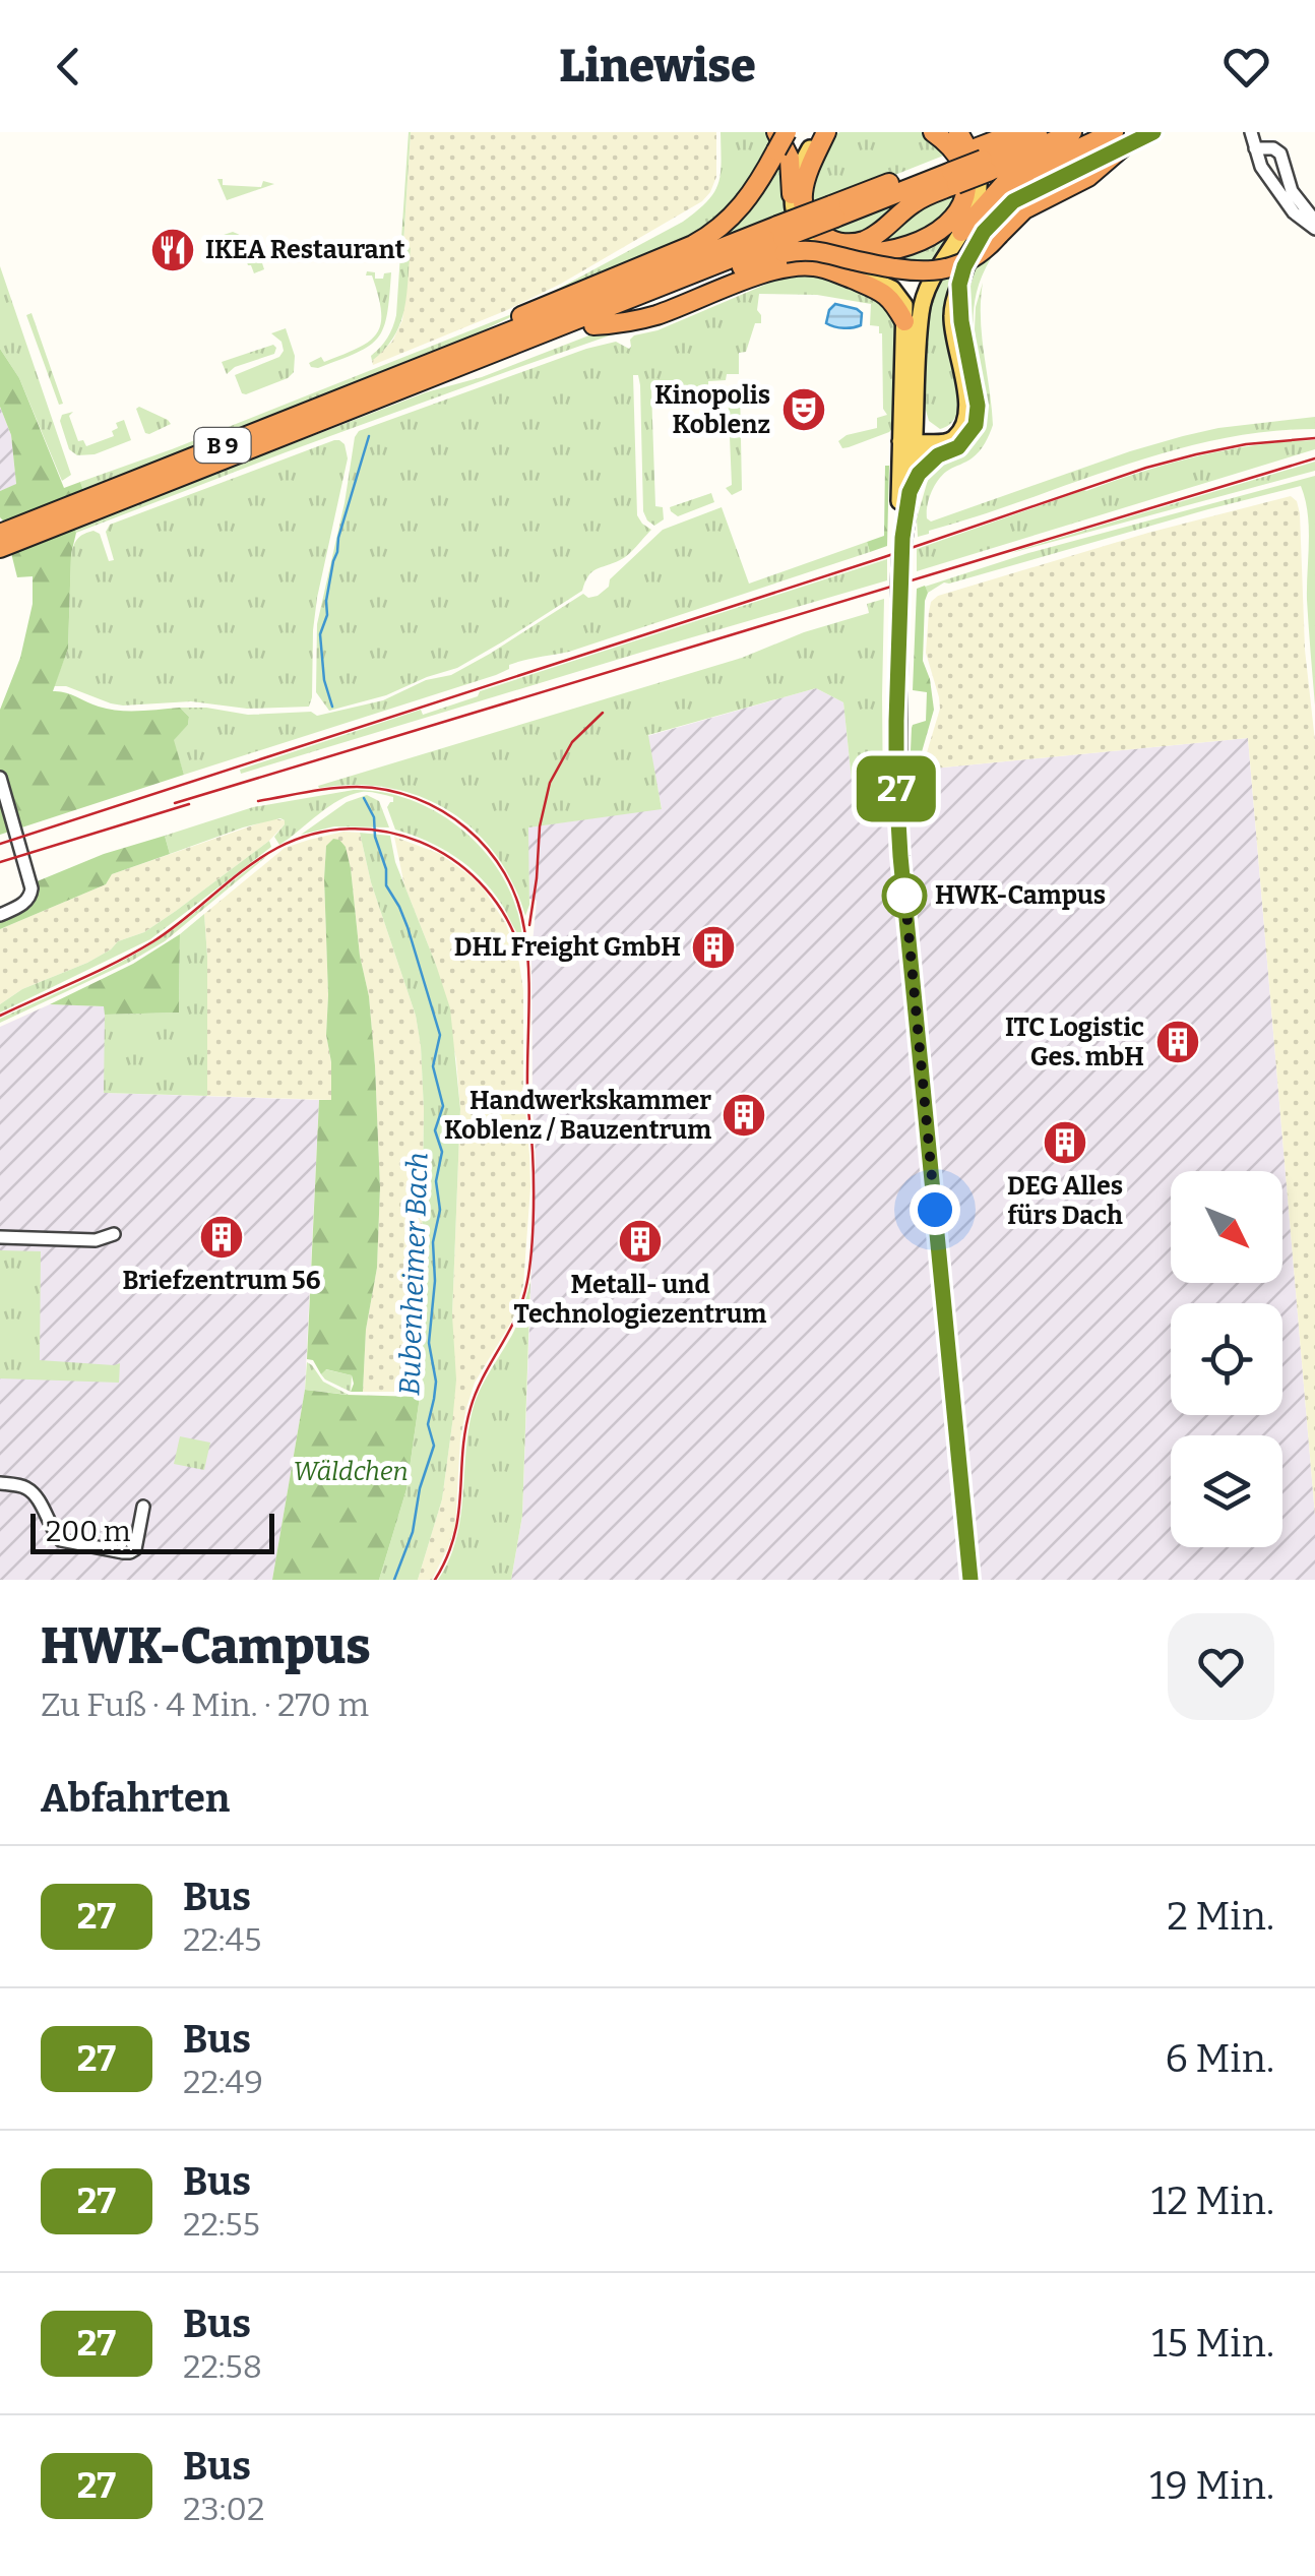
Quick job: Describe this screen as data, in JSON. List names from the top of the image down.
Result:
{
  "streets": {
    "highway": ["B 9"]
  },
  "water": ["Bubenheimer Bach"],
  "parks": ["Wäldchen"],
  "places": {
    "restaurant": ["IKEA Restaurant"],
    "theatre": ["Kinopolis Koblenz"],
    "other": ["HWK-Campus"],
    "building": [
      "DHL Freight GmbH",
      "ITC Logistic Ges. mbH",
      "Handwerkskammer Koblenz / Bauzentrum",
      "DEG Alles fürs Dach",
      "Briefzentrum 56",
      "Metall- und Technologiezentrum"
    ]
  },
  "lines": ["bus line 27"],
  "scale_bar": "200 m",
  "north": "bottom right",
  "page": {
    "header": "Linewise",
    "on_map": "27",
    "scale": "200 m",
    "heading": [
      ["HWK-Campus", "Zu Fuß · 4 Min. · 270 m"],
      "Abfahrten"
    ],
    "list": [
      {
        "mark": "27",
        "name": "Bus",
        "note": "22:45",
        "value": "2 Min."
      },
      {
        "mark": "27",
        "name": "Bus",
        "note": "22:49",
        "value": "6 Min."
      },
      {
        "mark": "27",
        "name": "Bus",
        "note": "22:55",
        "value": "12 Min."
      },
      {
        "mark": "27",
        "name": "Bus",
        "note": "22:58",
        "value": "15 Min."
      },
      {
        "mark": "27",
        "name": "Bus",
        "note": "23:02",
        "value": "19 Min."
      }
    ]
  }
}
